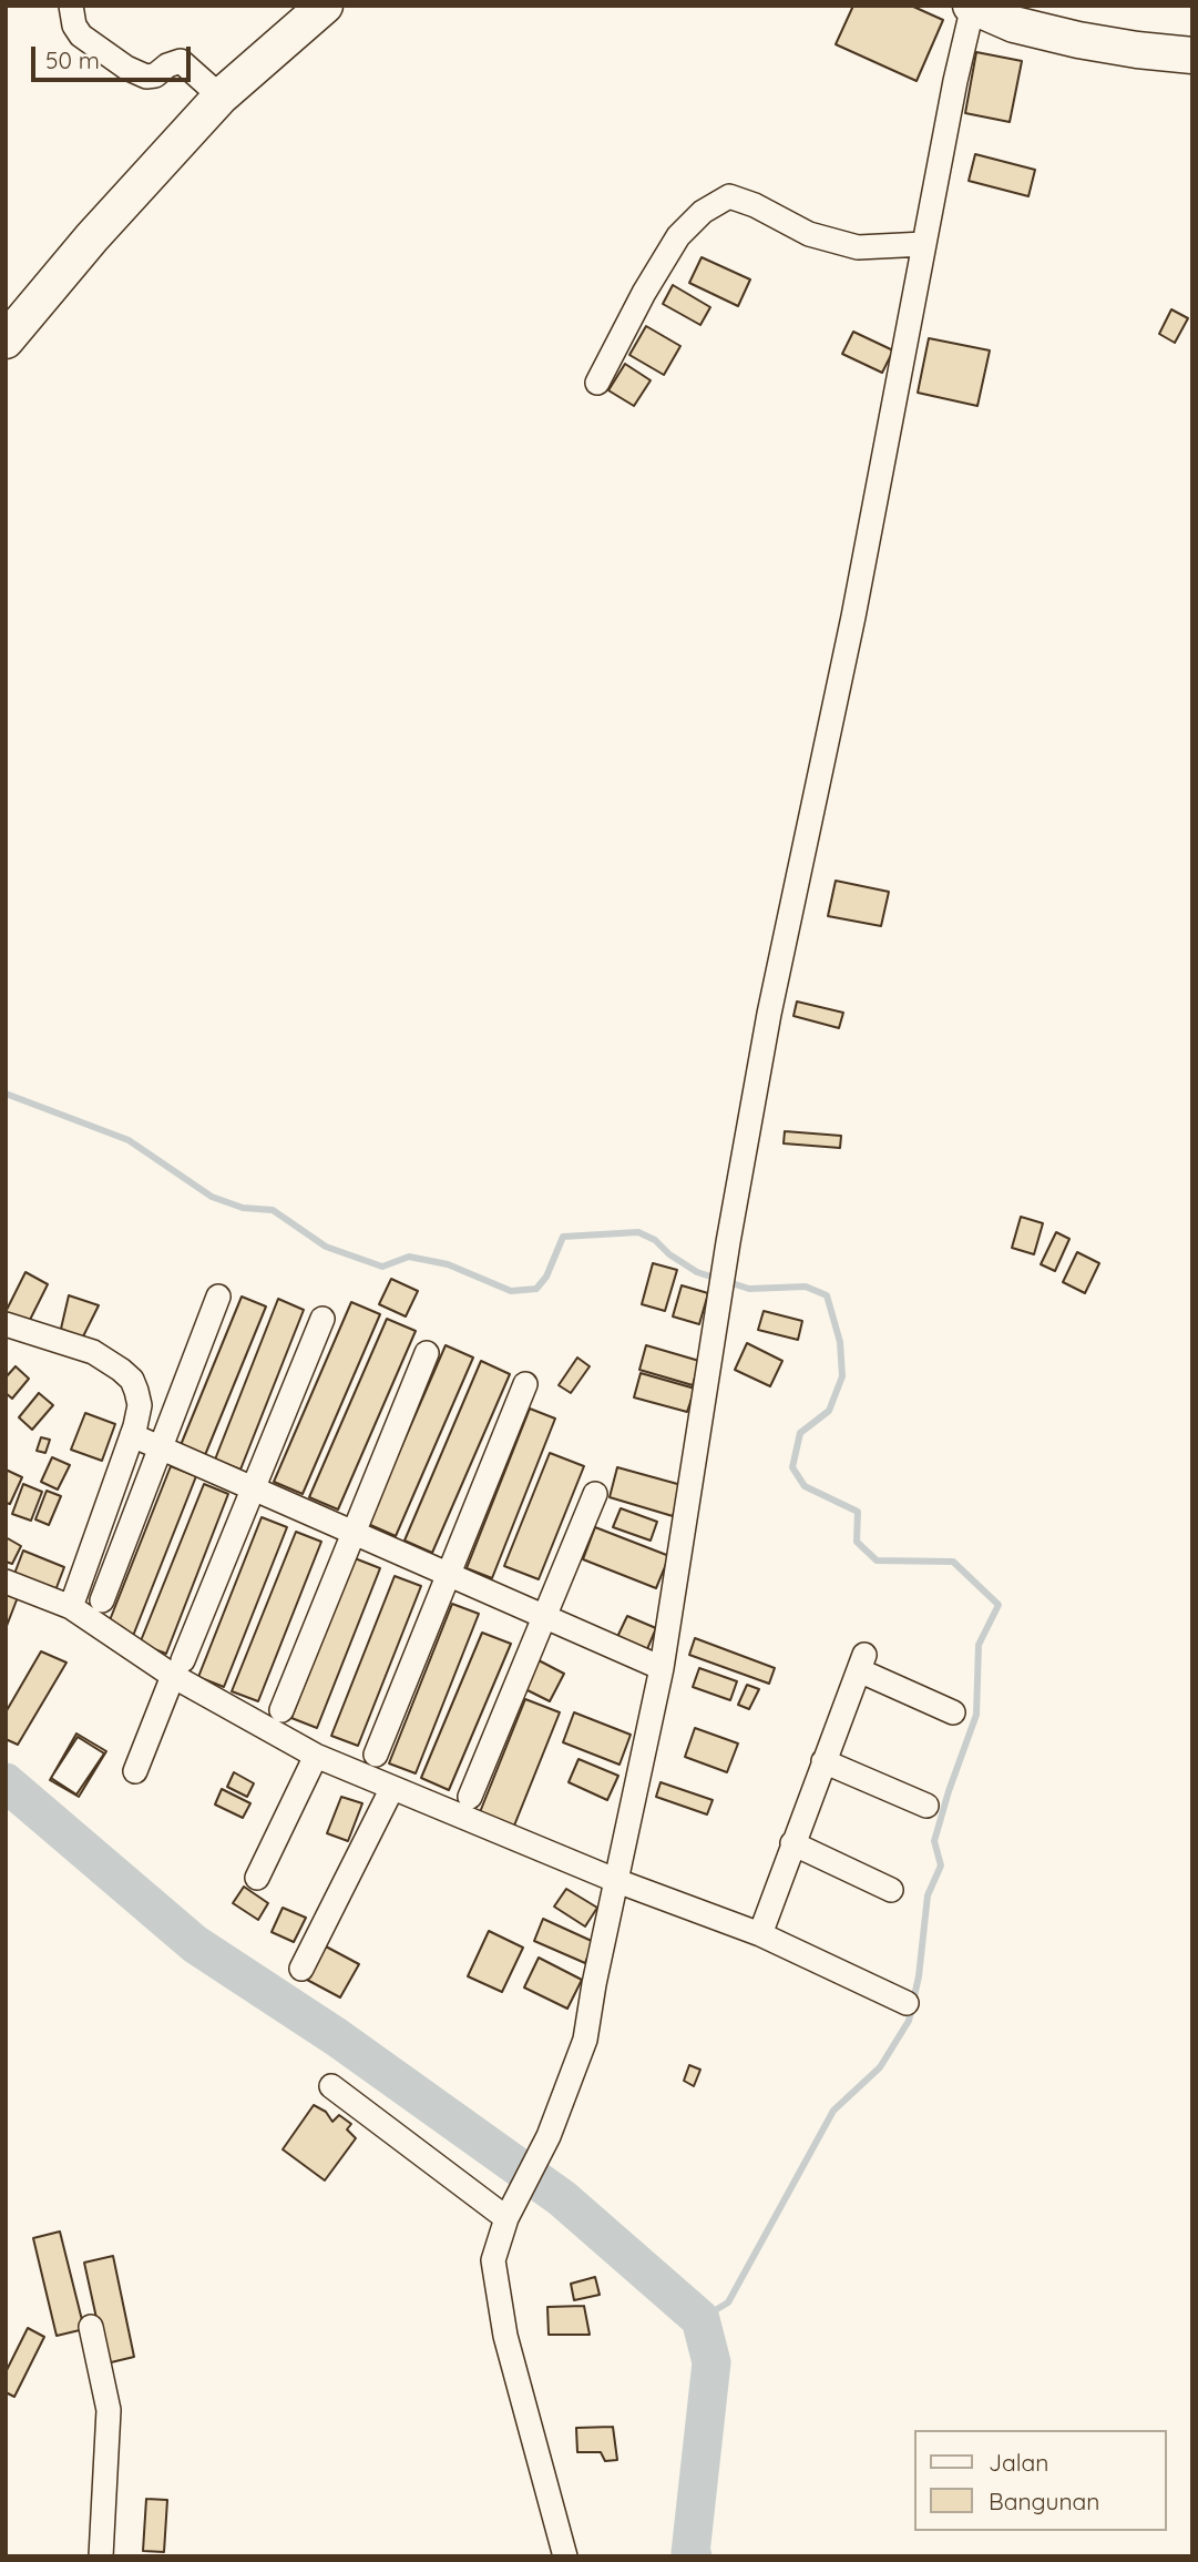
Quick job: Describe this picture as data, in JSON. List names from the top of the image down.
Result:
{
  "legend": ["Jalan", "Bangunan"],
  "scale_bar": "50 m"
}
